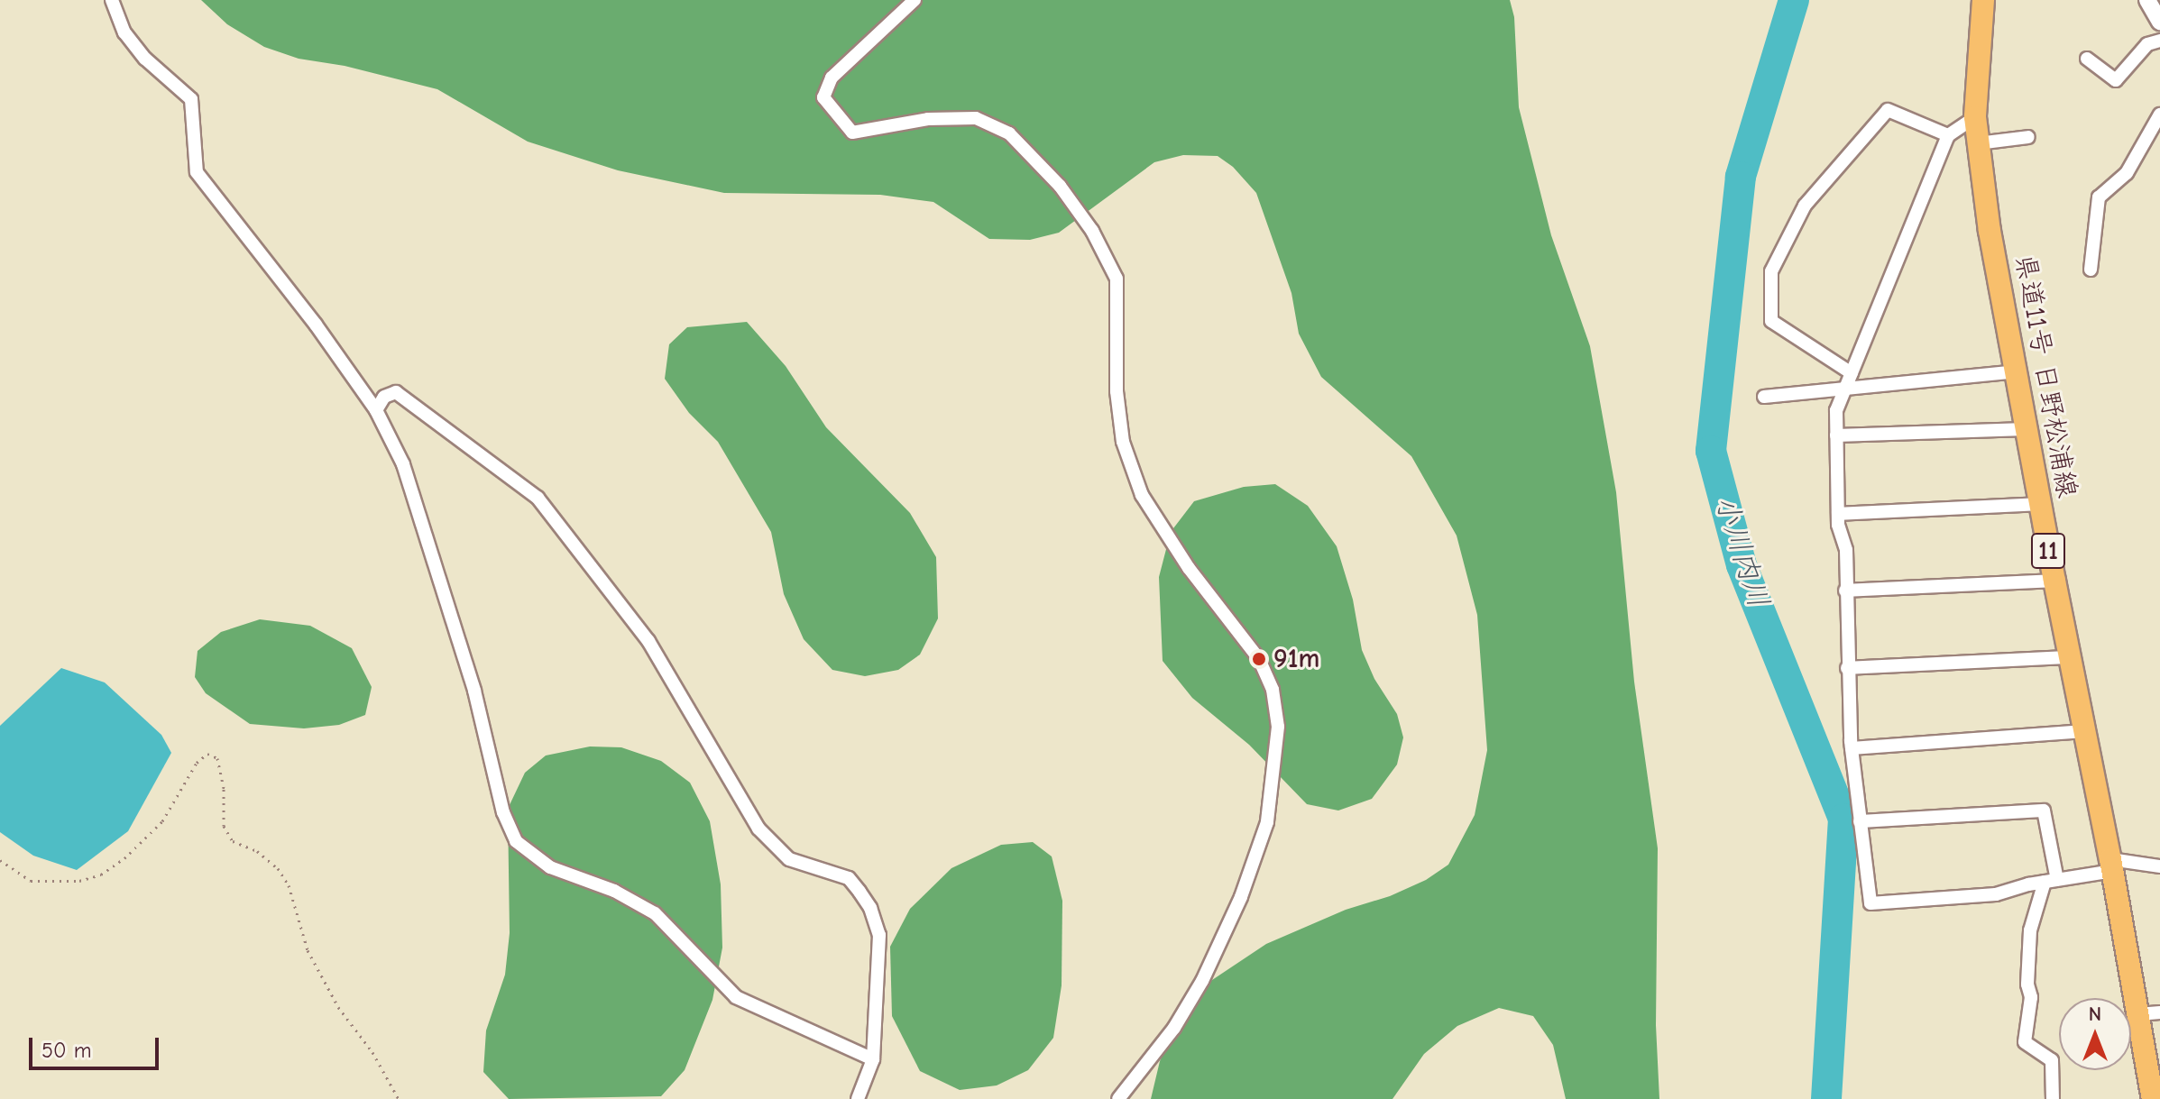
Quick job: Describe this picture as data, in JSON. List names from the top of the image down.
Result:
{
  "streets": {
    "main road": ["県道11号 日野松浦線", "11"]
  },
  "water": ["小川内川"],
  "places": ["91m"],
  "scale_bar": "50 m",
  "north": "top"
}
